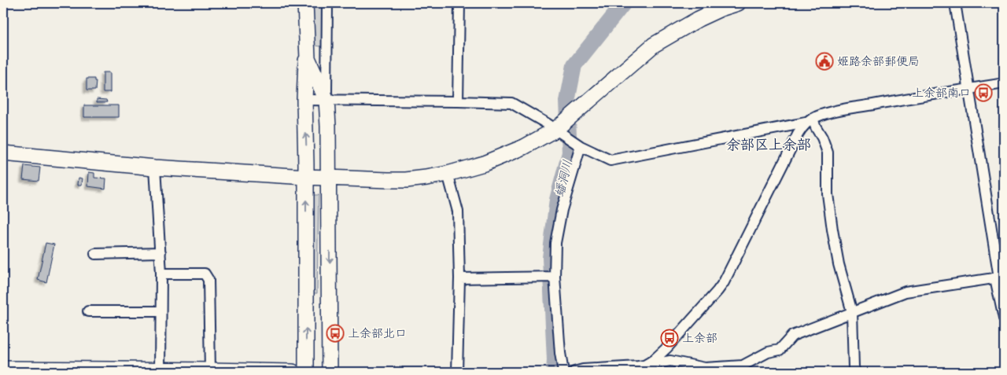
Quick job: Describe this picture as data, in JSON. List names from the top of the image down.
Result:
{
  "districts": ["余部区上余部"],
  "water": ["蟠洞川"],
  "places": {
    "public building": ["姫路余部郵便局"],
    "bus stop": ["上余部南口", "上余部北口", "上余部"]
  }
}
